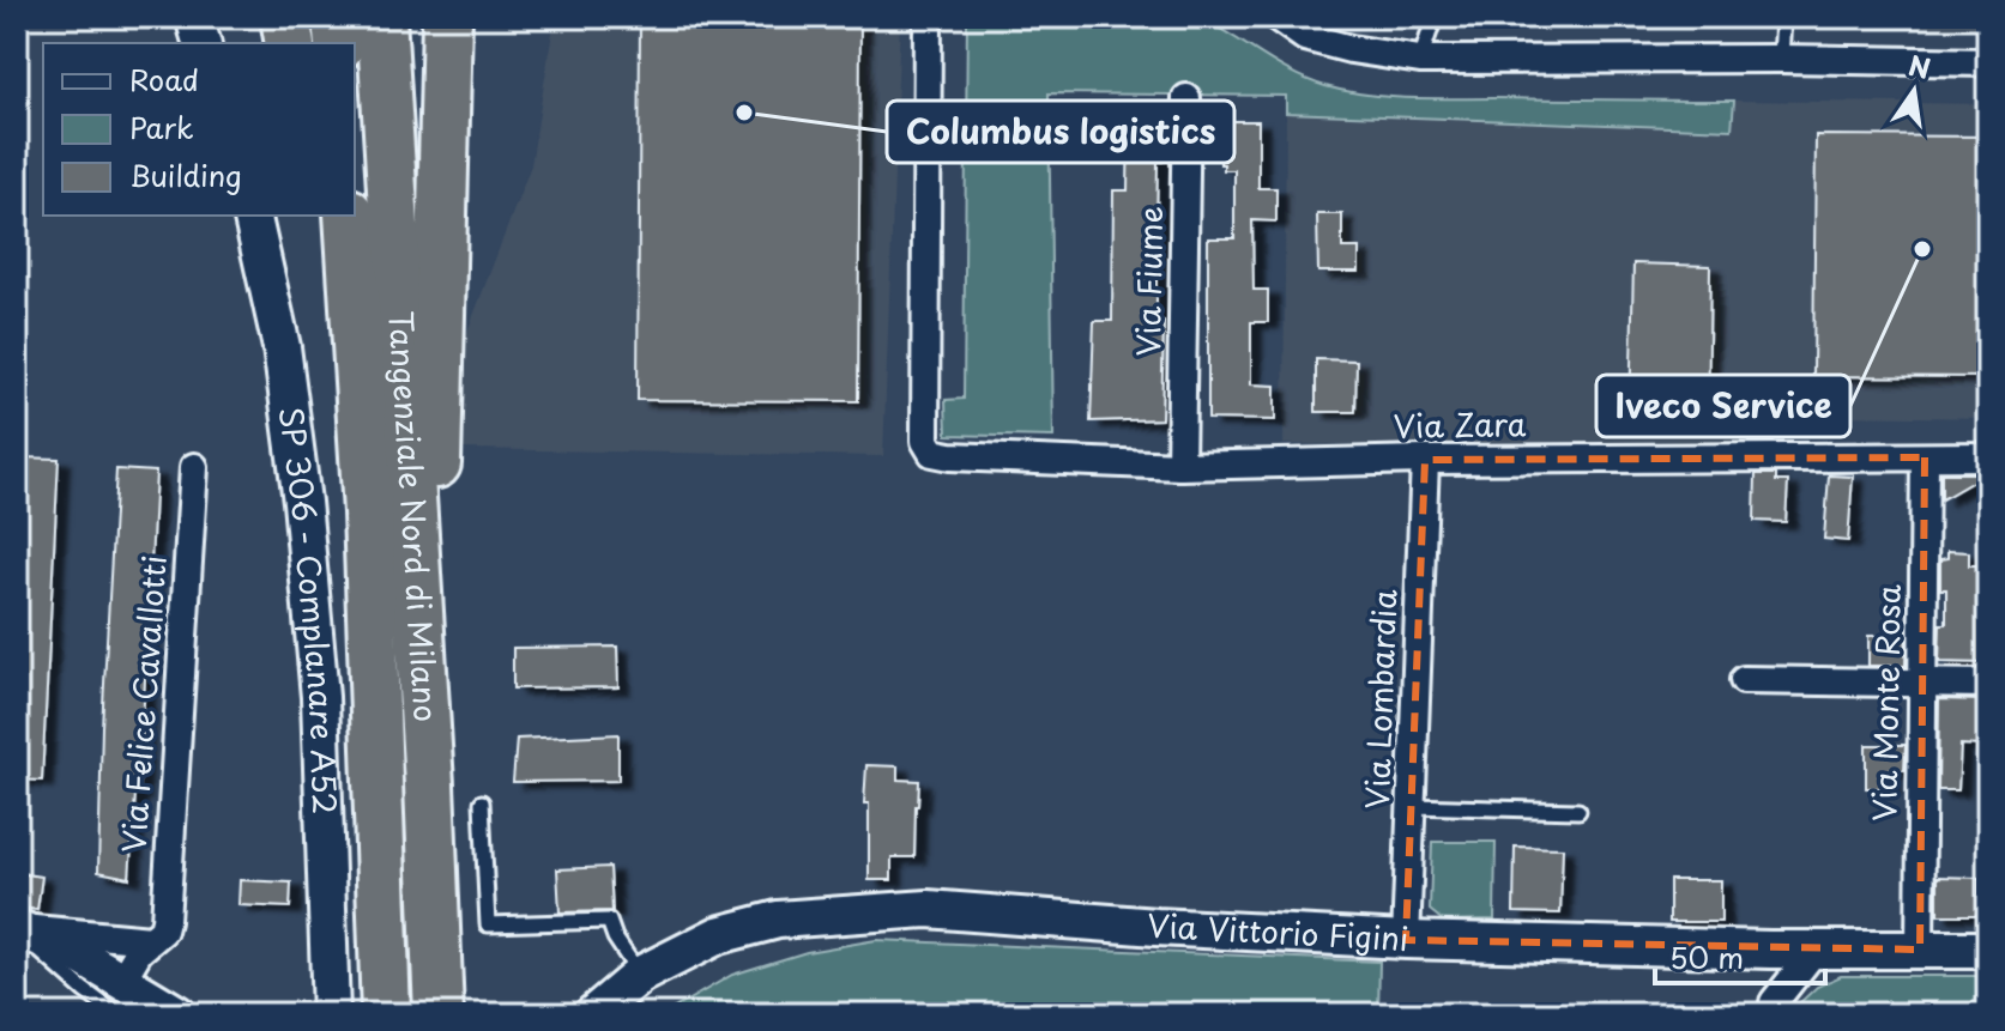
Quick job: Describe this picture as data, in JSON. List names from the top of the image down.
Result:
{
  "streets": {
    "highway": ["Tangenziale Nord di Milano"],
    "street": [
      "Via Fiume",
      "Via Zara",
      "SP 306 - Complanare A52",
      "Via Lombardia",
      "Via Monte Rosa",
      "Via Felice Cavallotti",
      "Via Vittorio Figini"
    ]
  },
  "crossings": [
    ["Via Fiume", "Via Zara"],
    ["Via Zara", "Via Lombardia"],
    ["Via Zara", "Via Monte Rosa"],
    ["Via Lombardia", "Via Vittorio Figini"],
    ["Via Monte Rosa", "Via Vittorio Figini"]
  ],
  "places": ["Columbus logistics", "Iveco Service"],
  "legend": ["Road", "Park", "Building"],
  "scale_bar": "50 m",
  "north": "top"
}
